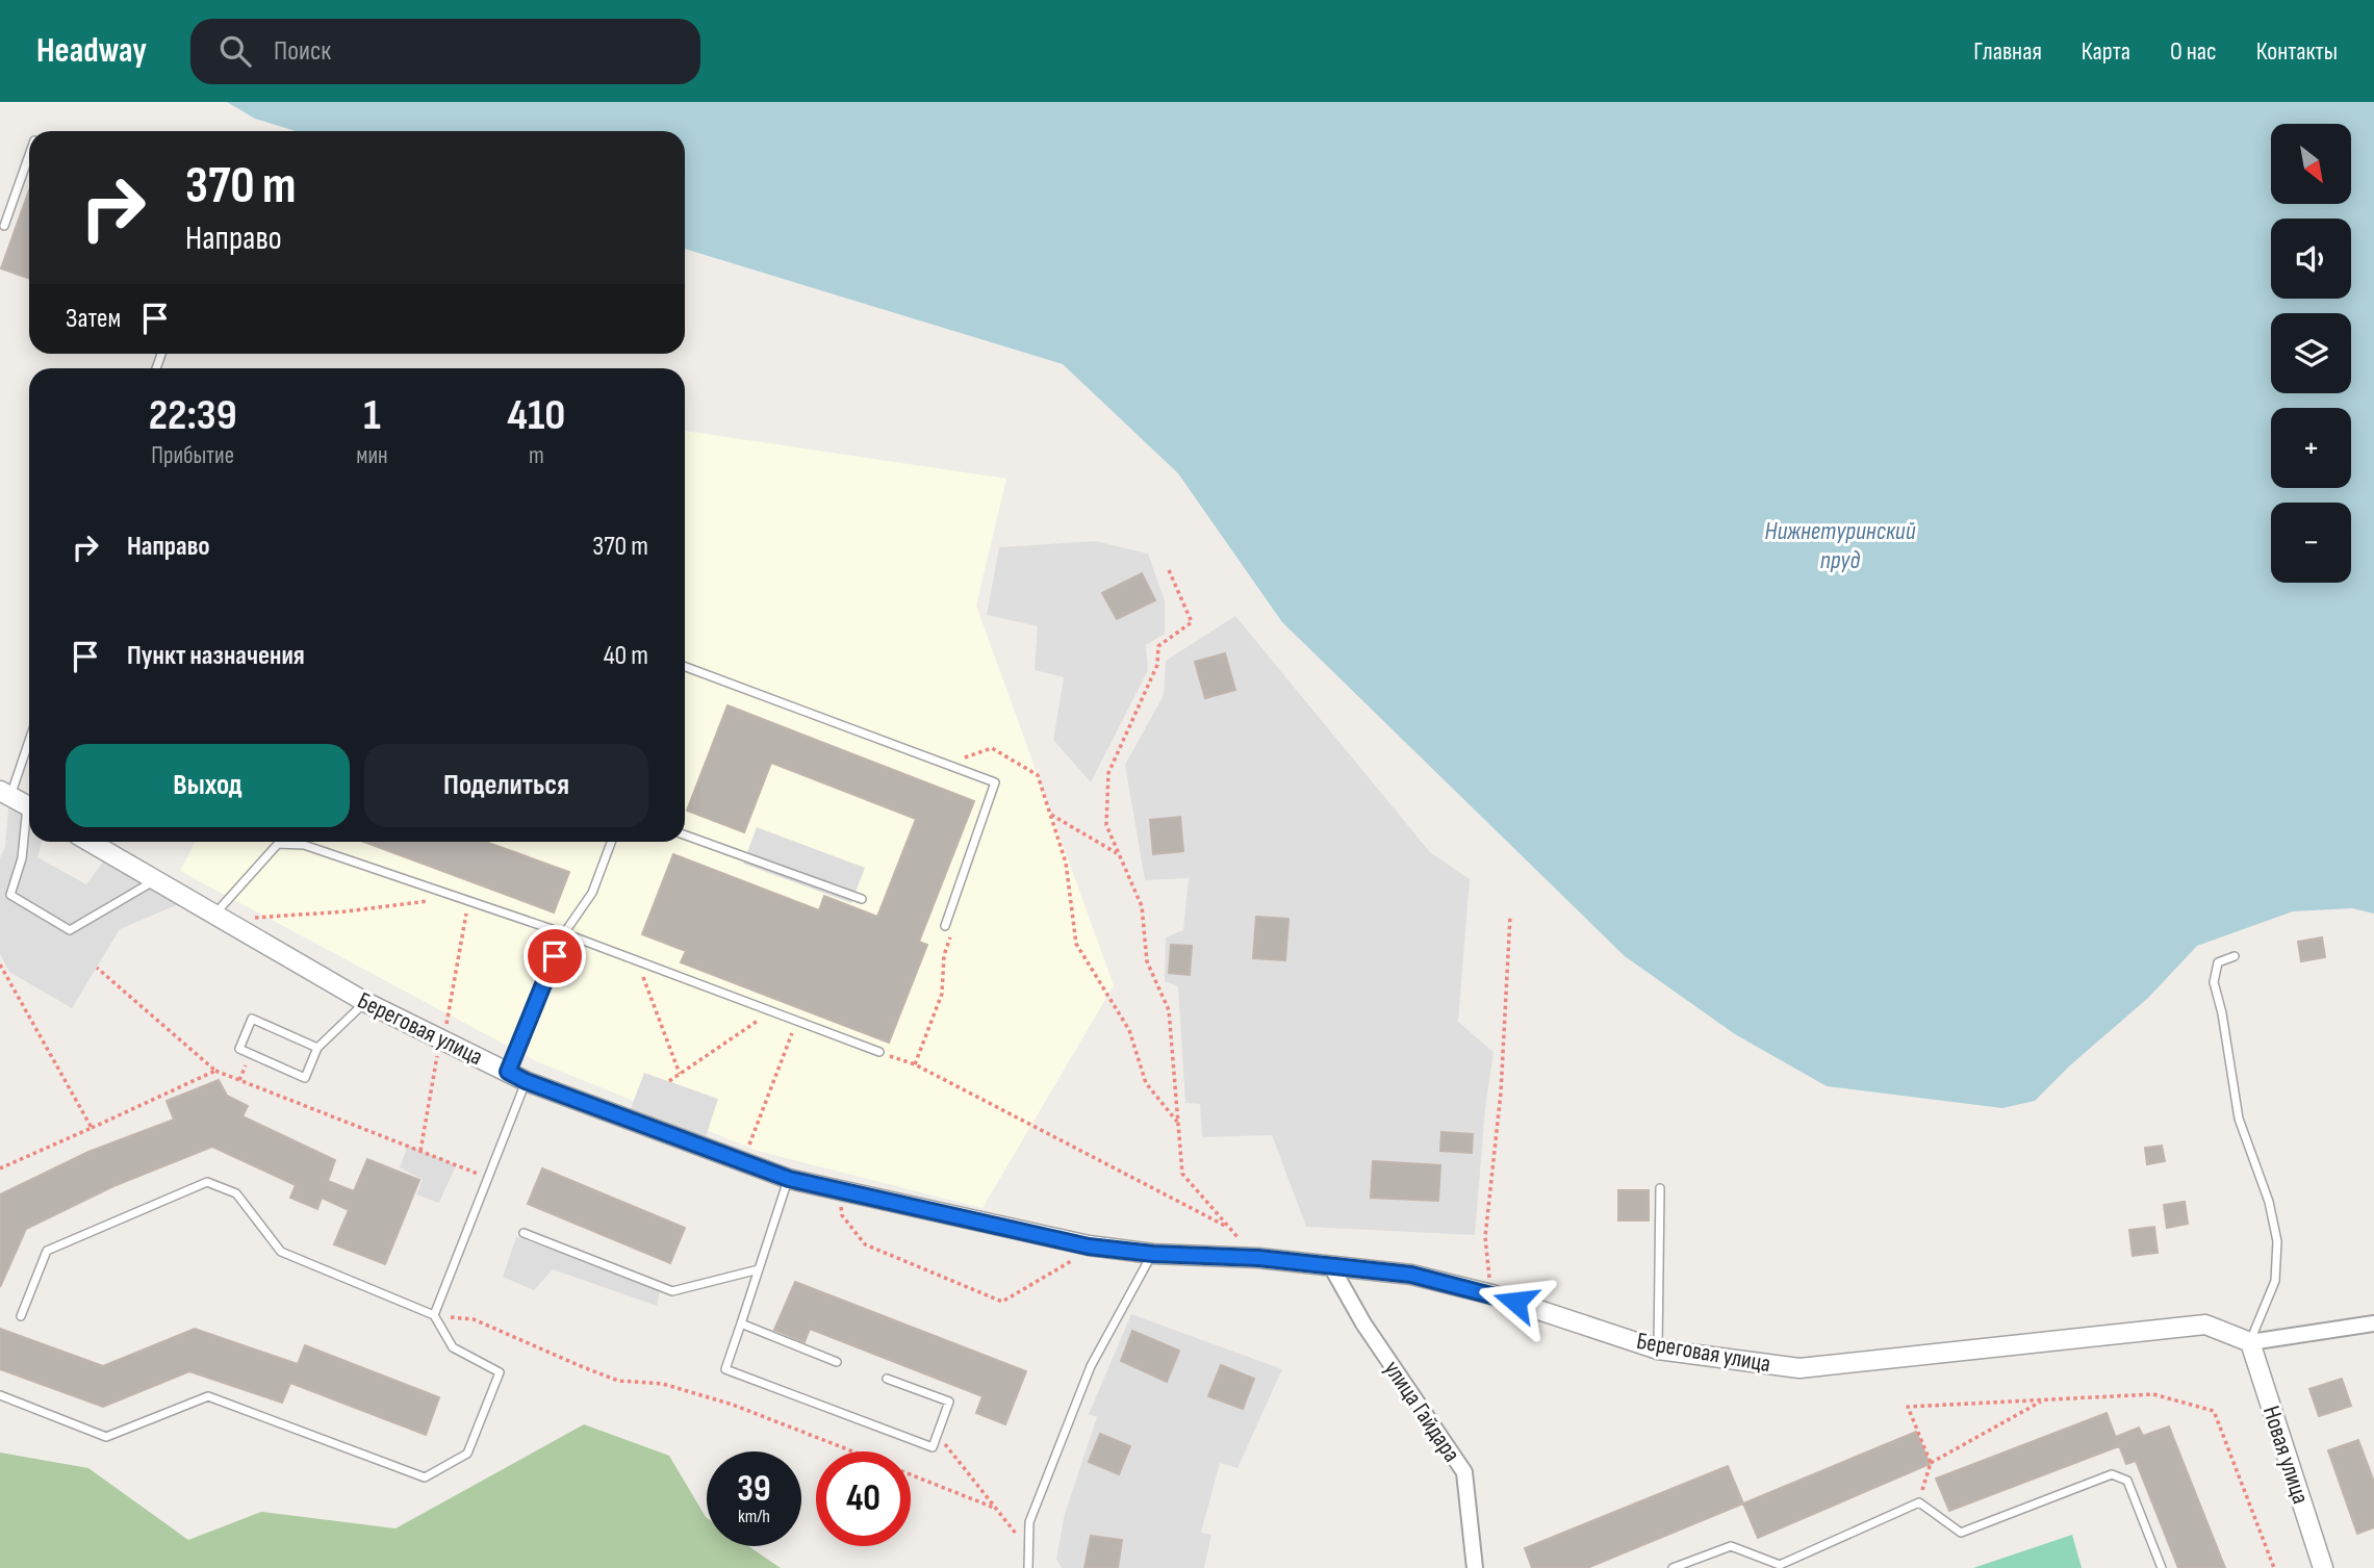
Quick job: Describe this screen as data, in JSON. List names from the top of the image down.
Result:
{
  "streets": {
    "street": ["Береговая улица", "улица Гайдара", "Новая улица"]
  },
  "crossings": [
    ["Береговая улица", "улица Гайдара"],
    ["Береговая улица", "Новая улица"]
  ],
  "water": ["Нижнетуринский пруд"],
  "north": "bottom right",
  "page": {
    "header": "Headway",
    "search": "Поиск",
    "nav": [
      "Главная",
      "Карта",
      "О нас",
      "Контакты"
    ],
    "map_buttons": ["+", "−"],
    "turn": ["370 m", "Направо"],
    "then": "Затем",
    "eta": [
      "22:39",
      "Прибытие",
      "1",
      "мин",
      "410",
      "m"
    ],
    "list": [
      {
        "name": "Направо",
        "value": "370 m"
      },
      {
        "name": "Пункт назначения",
        "value": "40 m"
      }
    ],
    "buttons": ["Выход", "Поделиться"],
    "speed": "39 km/h",
    "limit": "40"
  }
}
